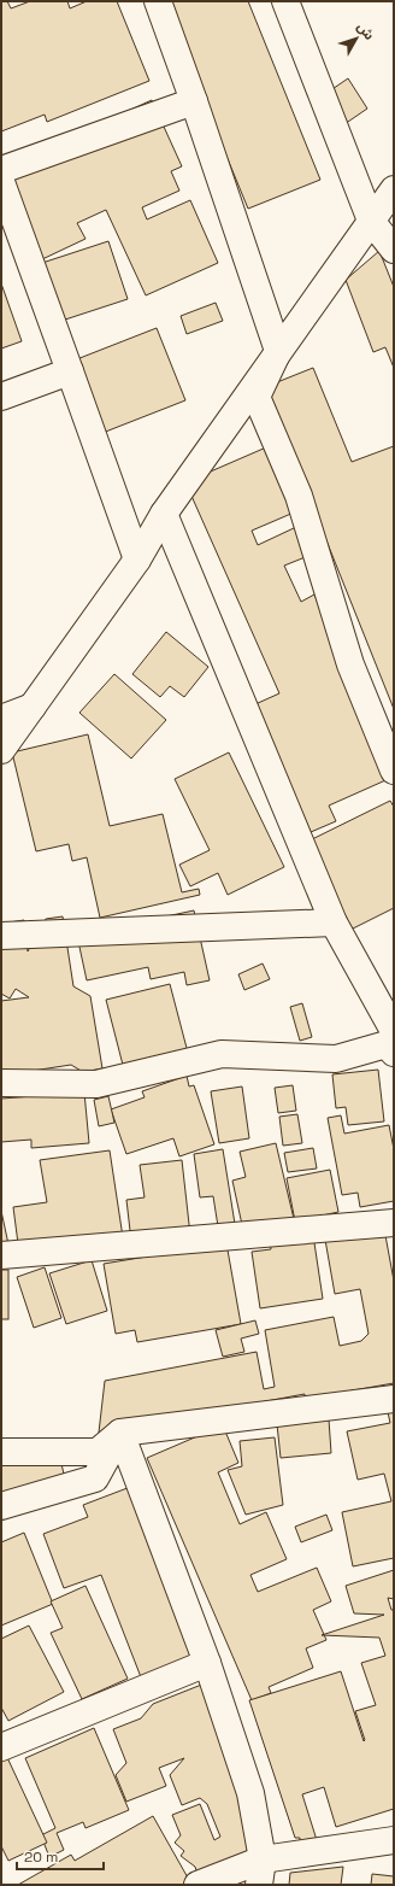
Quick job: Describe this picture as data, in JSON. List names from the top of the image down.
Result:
{
  "scale_bar": "20 m",
  "north": "top right"
}
